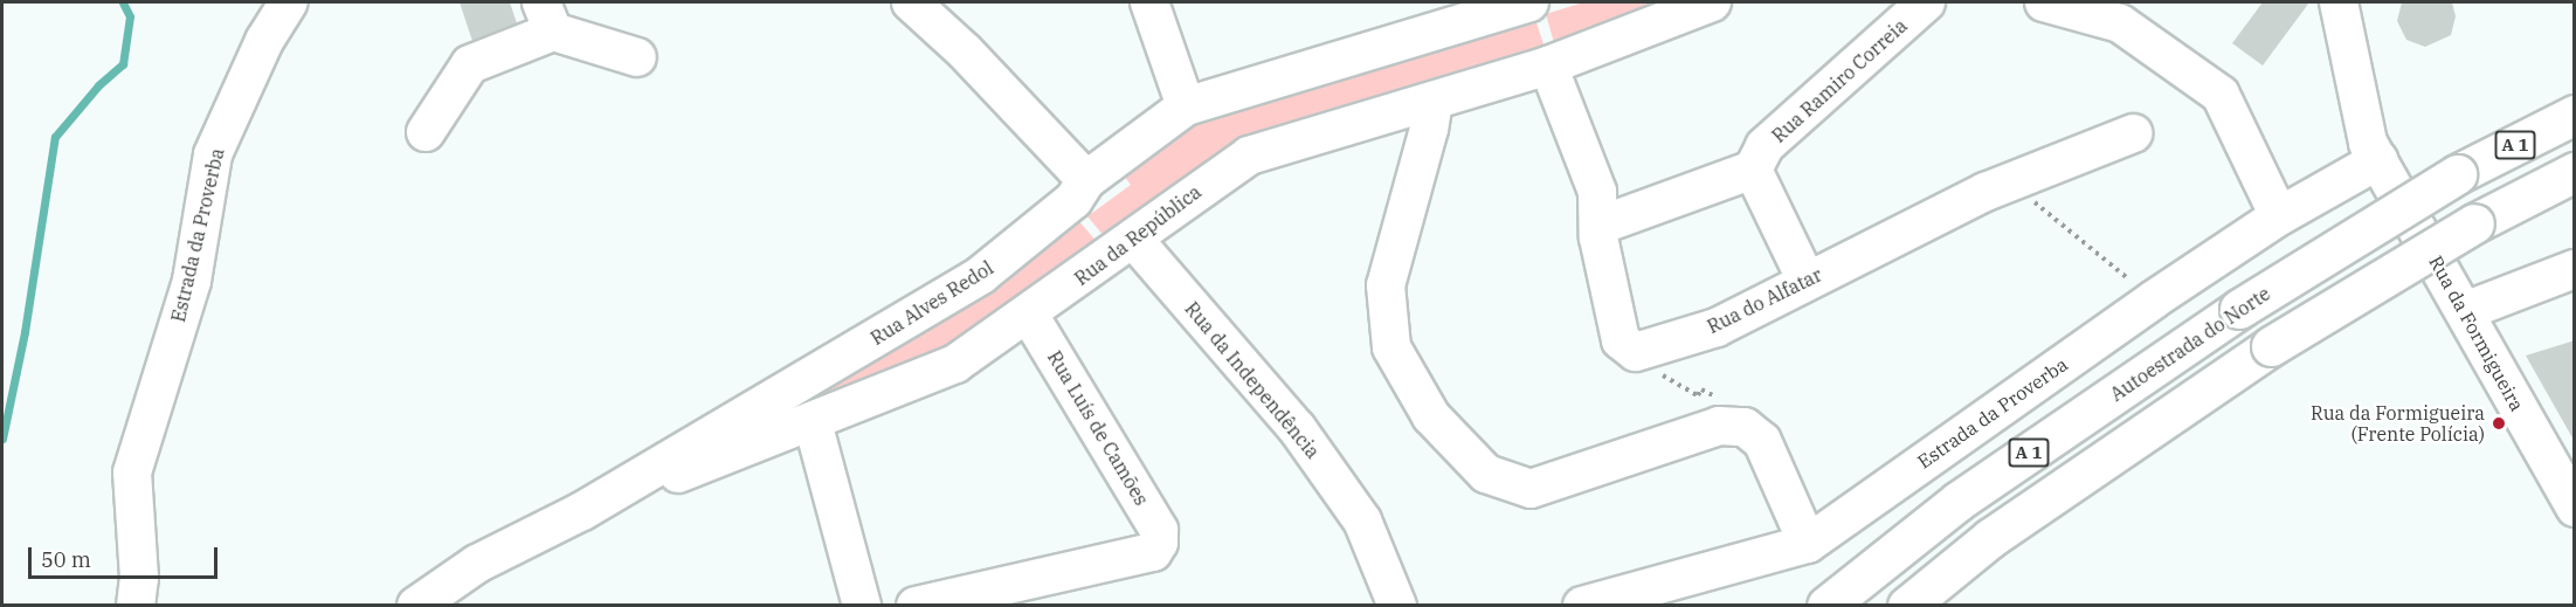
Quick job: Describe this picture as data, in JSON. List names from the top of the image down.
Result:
{
  "streets": {
    "highway": ["A 1", "Autoestrada do Norte"],
    "street": [
      "Rua Ramiro Correia",
      "Estrada da Proverba",
      "Rua da República",
      "Rua do Alfatar",
      "Rua Alves Redol",
      "Rua da Formigueira",
      "Rua da Independência",
      "Rua Luís de Camões"
    ]
  },
  "crossings": [
    ["Estrada da Proverba", "Rua da Formigueira"],
    ["Rua da República", "Rua do Alfatar"],
    ["Rua da República", "Rua Alves Redol"],
    ["Rua da República", "Rua da Independência"],
    ["Rua da República", "Rua Luís de Camões"]
  ],
  "places": ["Rua da Formigueira (Frente Polícia)"],
  "scale_bar": "50 m"
}
